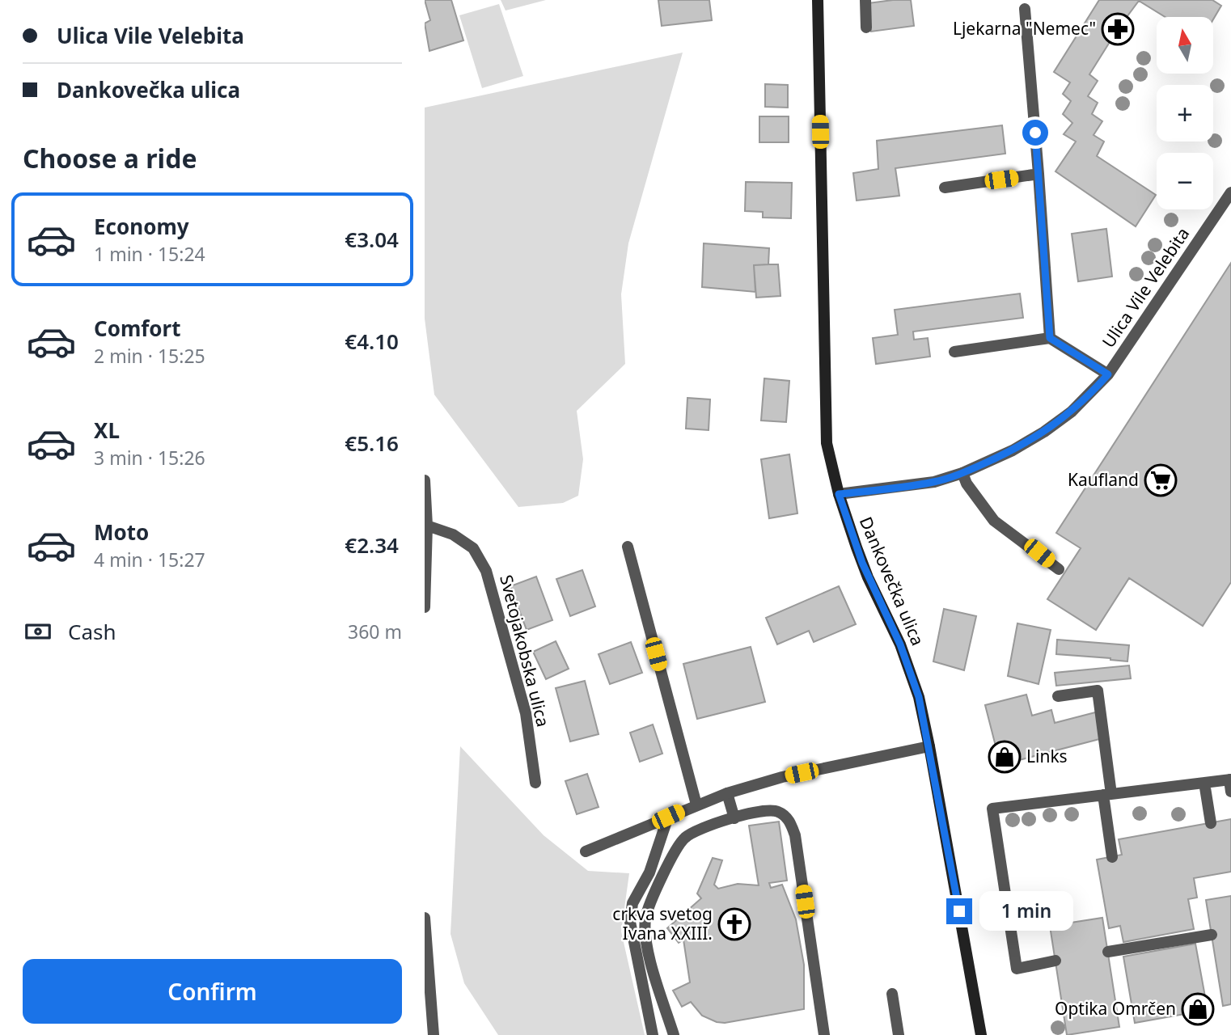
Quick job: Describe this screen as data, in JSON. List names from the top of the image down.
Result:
{
  "streets": {
    "main road": ["Dankovečka ulica"],
    "street": ["Ulica Vile Velebita", "Svetojakobska ulica"]
  },
  "crossings": [
    ["Ulica Vile Velebita", "Dankovečka ulica"]
  ],
  "places": {
    "pharmacy": ["Ljekarna \"Nemec\""],
    "supermarket": ["Kaufland"],
    "shop": ["Links", "Optika Omrčen"],
    "church": ["crkva svetog Ivana XXIII."]
  },
  "north": "top",
  "page": {
    "banner": ["Ulica Vile Velebita", "Dankovečka ulica"],
    "map_buttons": ["+", "−"],
    "heading": "Choose a ride",
    "list": [
      {
        "name": "Economy",
        "note": "1 min · 15:24",
        "value": "€3.04"
      },
      {
        "name": "Comfort",
        "note": "2 min · 15:25",
        "value": "€4.10"
      },
      {
        "name": "XL",
        "note": "3 min · 15:26",
        "value": "€5.16"
      },
      {
        "name": "Moto",
        "note": "4 min · 15:27",
        "value": "€2.34"
      }
    ],
    "pay": ["Cash", "360 m"],
    "bubble": "1 min",
    "buttons": "Confirm"
  }
}
